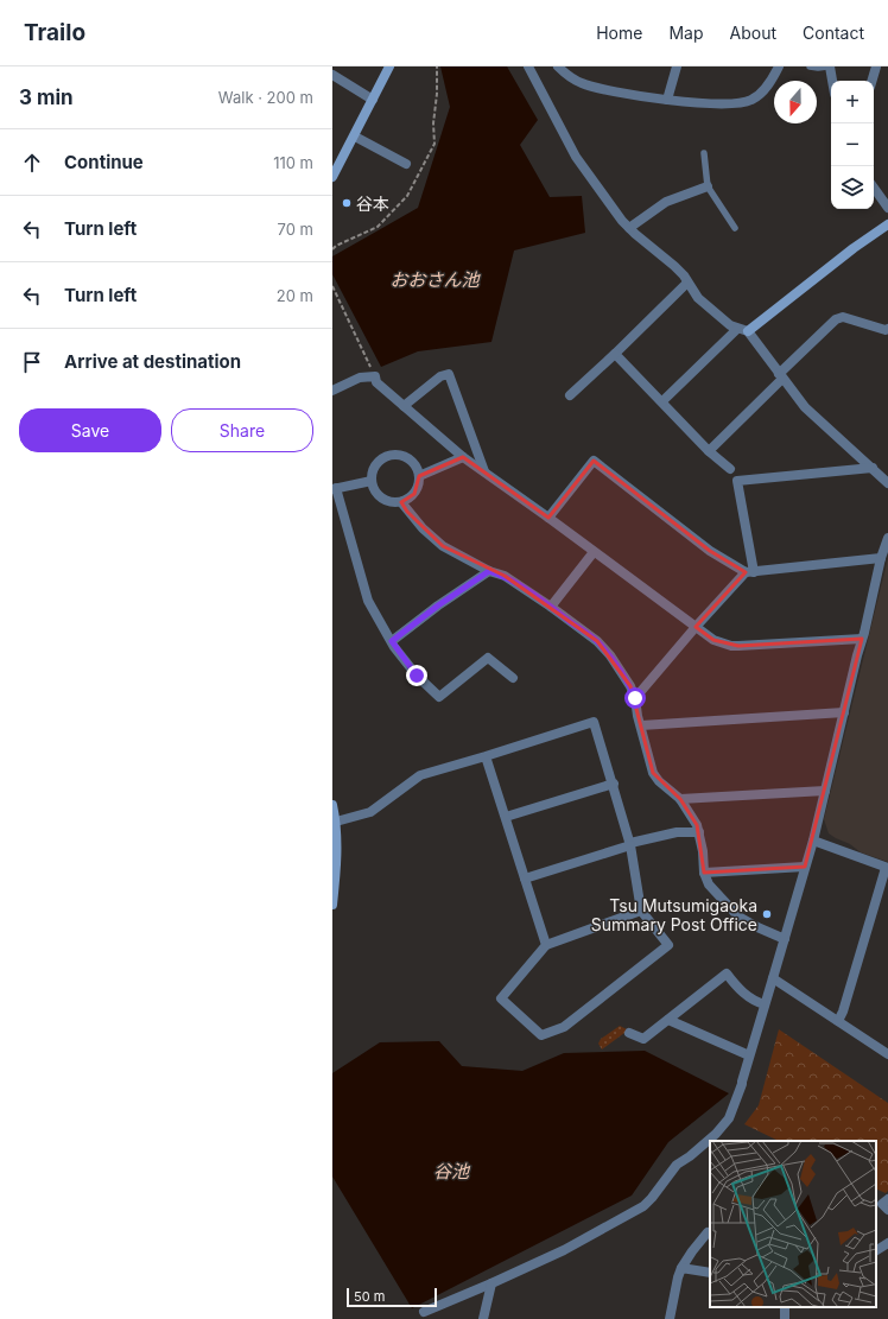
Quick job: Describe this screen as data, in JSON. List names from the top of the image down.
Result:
{
  "water": ["おおさん池", "谷池"],
  "places": ["谷本", "Tsu Mutsumigaoka Summary Post Office"],
  "scale_bar": "50 m",
  "north": "bottom",
  "page": {
    "header": "Trailo",
    "nav": [
      "Home",
      "Map",
      "About",
      "Contact"
    ],
    "heading": ["3 min", "Walk · 200 m"],
    "map_buttons": ["+", "−"],
    "list": [
      ["Continue", "110 m"],
      ["Turn left", "70 m"],
      ["Turn left", "20 m"],
      "Arrive at destination"
    ],
    "buttons": ["Save", "Share"],
    "scale": "50 m"
  }
}
